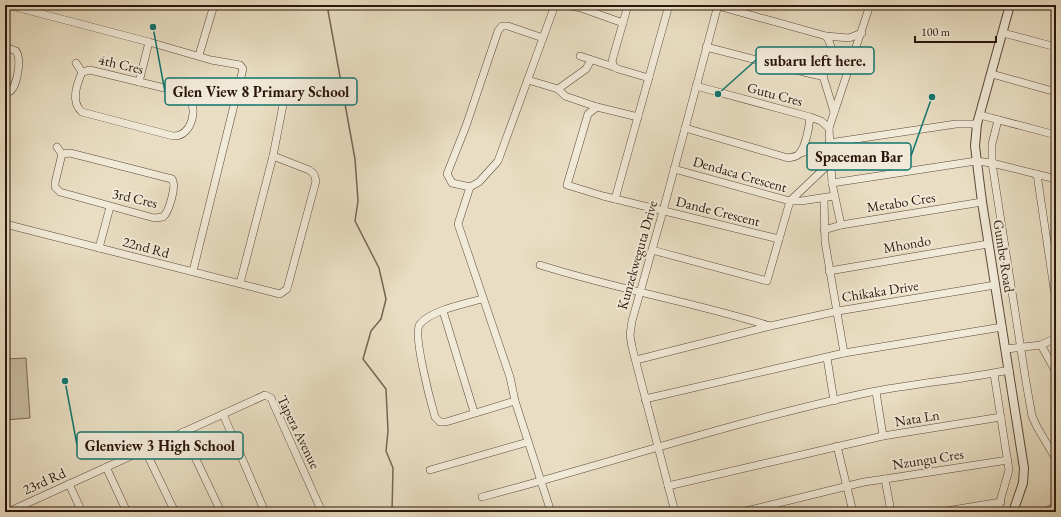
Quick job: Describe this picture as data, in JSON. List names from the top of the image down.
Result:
{
  "streets": {
    "street": [
      "4th Cres",
      "Gutu Cres",
      "Dendaca Crescent",
      "3rd Cres",
      "Metabo Cres",
      "Dande Crescent",
      "Mhondo",
      "22nd Rd",
      "Kunzekweguta Drive",
      "Gumbe Road",
      "Chikaka Drive",
      "Nata Ln",
      "Tapera Avenue",
      "Nzungu Cres",
      "23rd Rd"
    ]
  },
  "crossings": [
    ["Gutu Cres", "Kunzekweguta Drive"],
    ["Dendaca Crescent", "Dande Crescent"],
    ["Dendaca Crescent", "Kunzekweguta Drive"],
    ["Metabo Cres", "Gumbe Road"],
    ["Dande Crescent", "Kunzekweguta Drive"],
    ["Mhondo", "Gumbe Road"],
    ["Kunzekweguta Drive", "Chikaka Drive"],
    ["Gumbe Road", "Chikaka Drive"],
    ["Tapera Avenue", "23rd Rd"]
  ],
  "places": [
    "Glen View 8 Primary School",
    "subaru left here.",
    "Spaceman Bar",
    "Glenview 3 High School"
  ],
  "scale_bar": "100 m"
}
